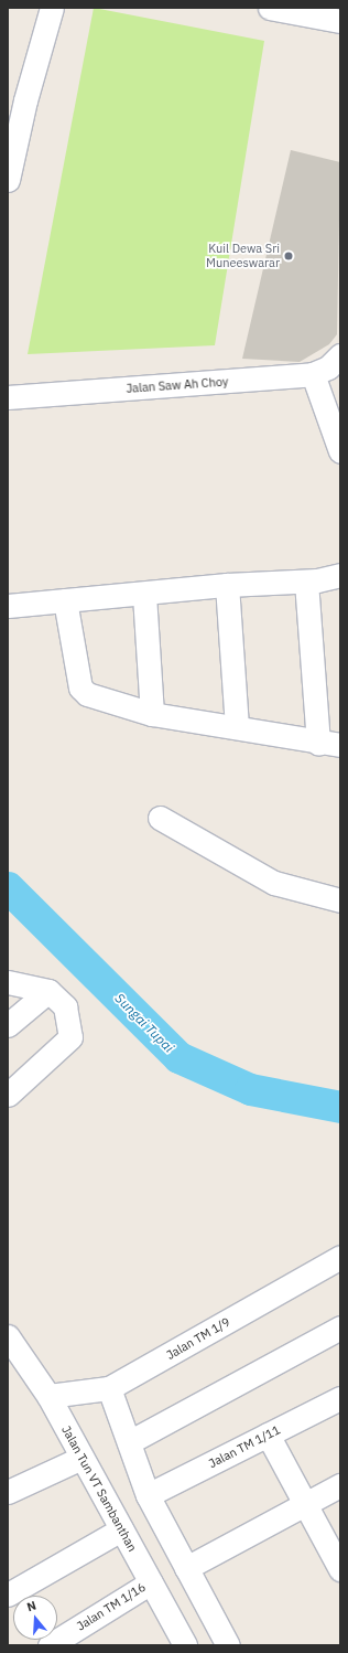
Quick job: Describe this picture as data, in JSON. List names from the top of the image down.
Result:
{
  "streets": {
    "street": [
      "Jalan Saw Ah Choy",
      "Jalan TM 1/9",
      "Jalan TM 1/11",
      "Jalan Tun VT Sambanthan",
      "Jalan TM 1/16"
    ]
  },
  "crossings": [
    ["Jalan TM 1/9", "Jalan Tun VT Sambanthan"],
    ["Jalan Tun VT Sambanthan", "Jalan TM 1/16"]
  ],
  "water": ["Sungai Tupai"],
  "places": ["Kuil Dewa Sri Muneeswarar"],
  "north": "top"
}
